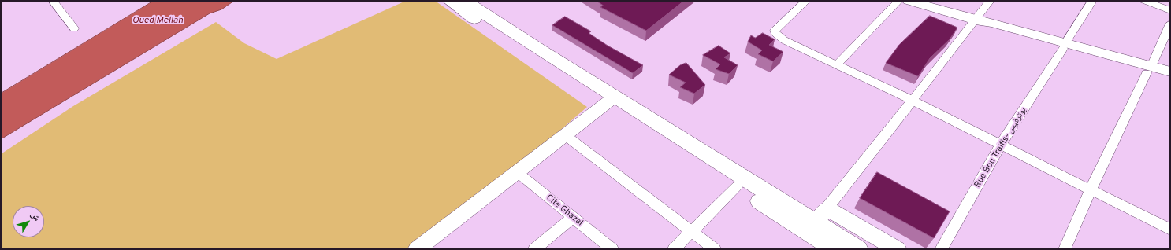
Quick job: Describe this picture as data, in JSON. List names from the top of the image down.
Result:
{
  "streets": {
    "street": ["Rue Bou Traifis- بوترفيس", "Cite Ghazal"]
  },
  "water": ["Oued Mellah"],
  "north": "top right"
}
